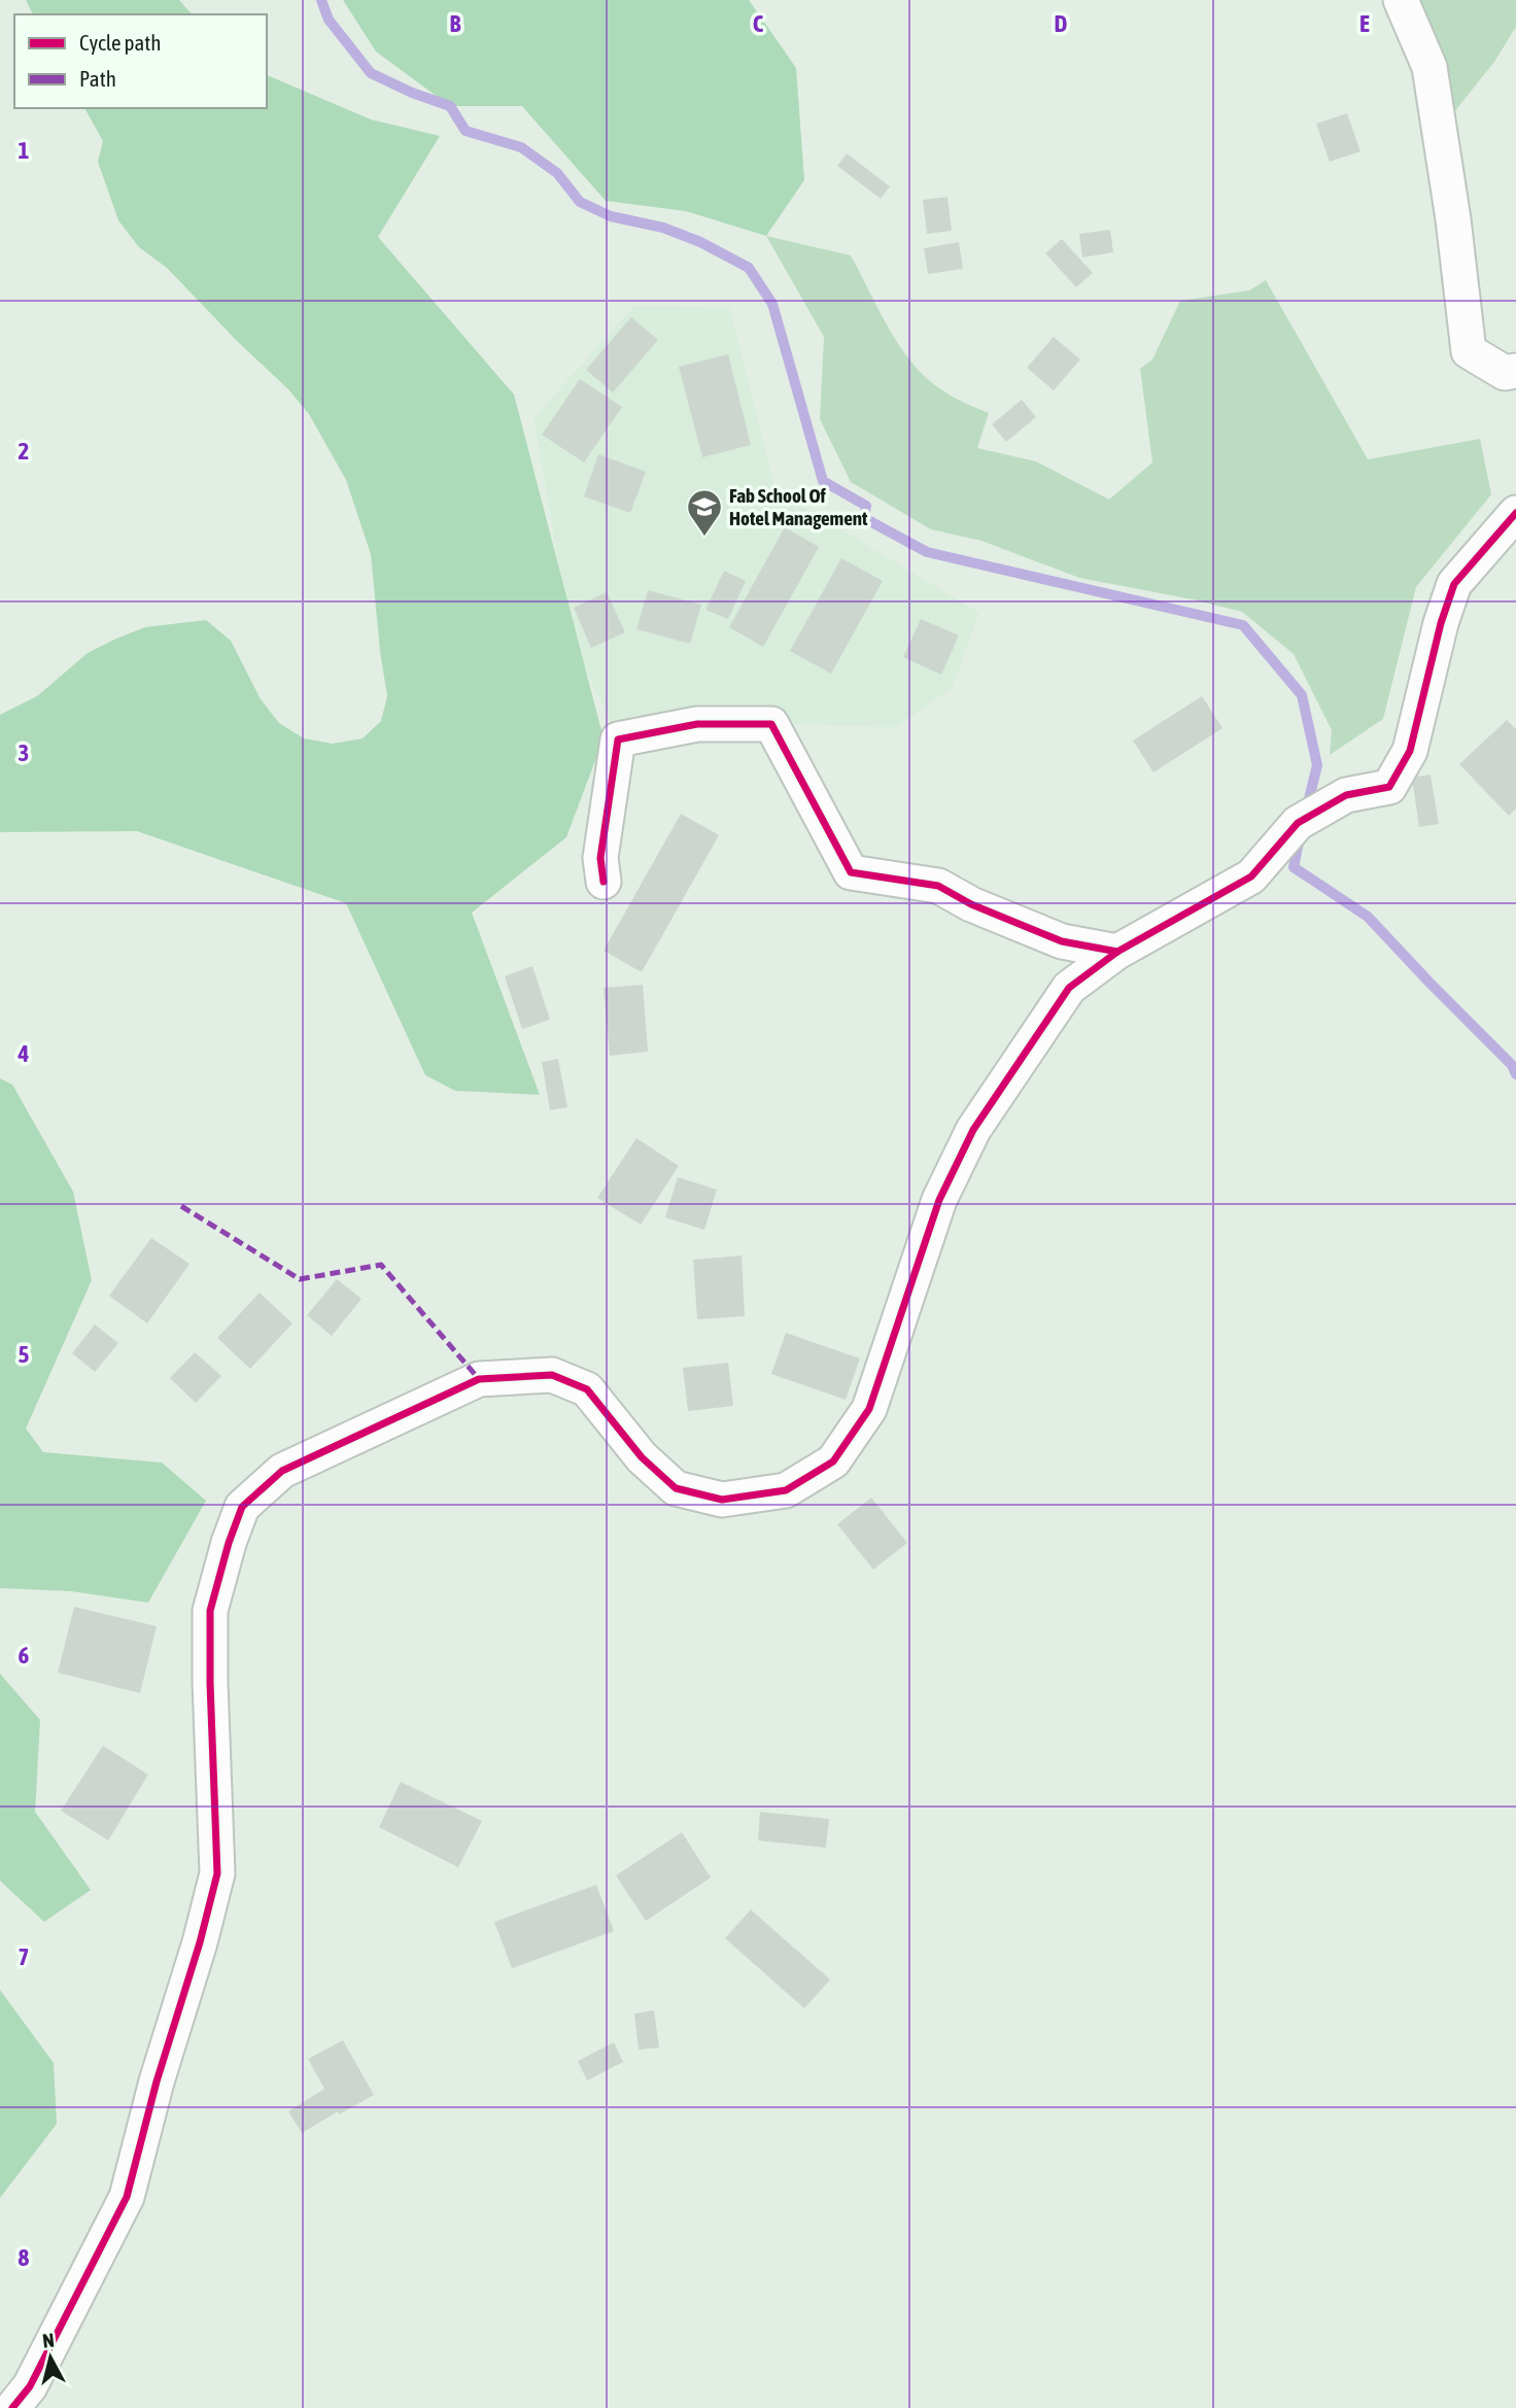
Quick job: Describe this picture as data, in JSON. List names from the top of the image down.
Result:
{
  "places": {
    "school or university": ["Fab School Of Hotel Management"]
  },
  "legend": ["Cycle path", "Path"],
  "north": "top",
  "grid": {
    "columns": [
      "B",
      "C",
      "D",
      "E"
    ],
    "rows": [
      "1",
      "2",
      "3",
      "4",
      "5",
      "6",
      "7",
      "8"
    ]
  }
}
